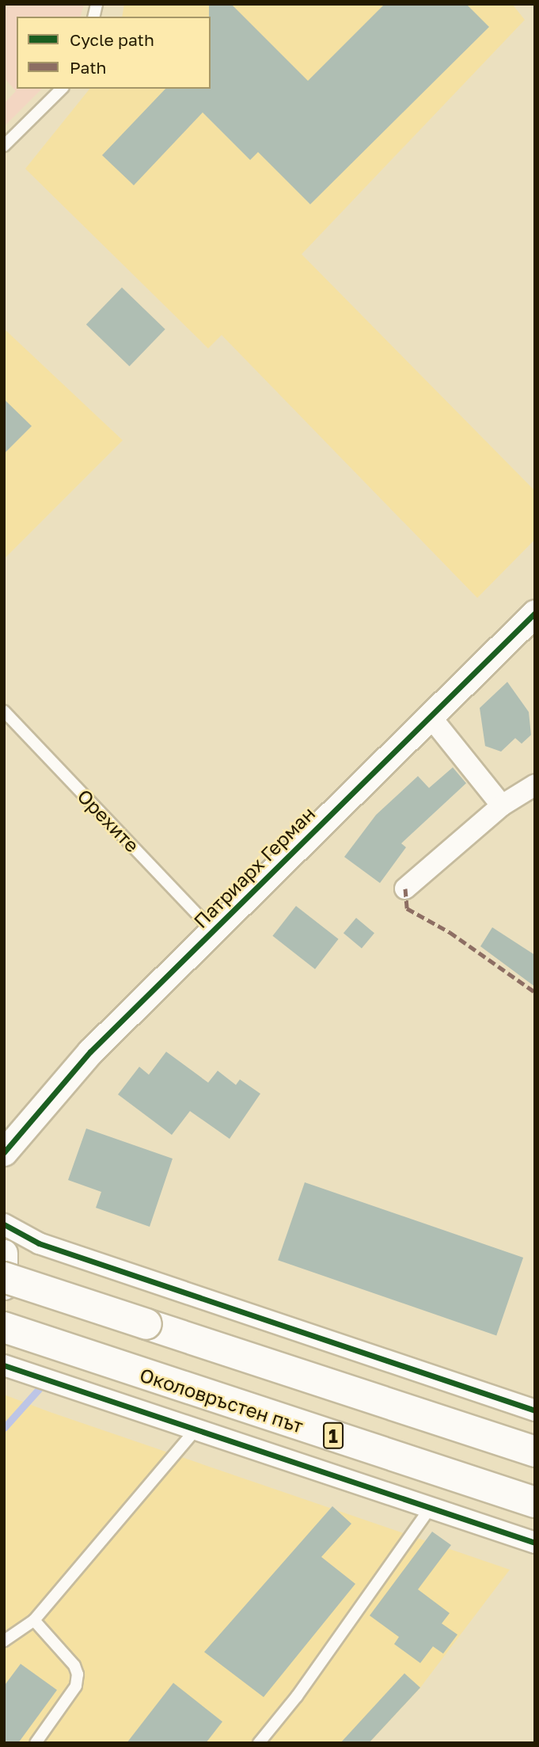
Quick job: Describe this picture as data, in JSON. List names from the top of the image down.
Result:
{
  "streets": {
    "highway": ["Околовръстен път", "1"],
    "street": ["Патриарх Герман"],
    "lane": ["Орехите"]
  },
  "crossings": [
    ["Орехите", "Патриарх Герман"]
  ],
  "legend": ["Cycle path", "Path"]
}
